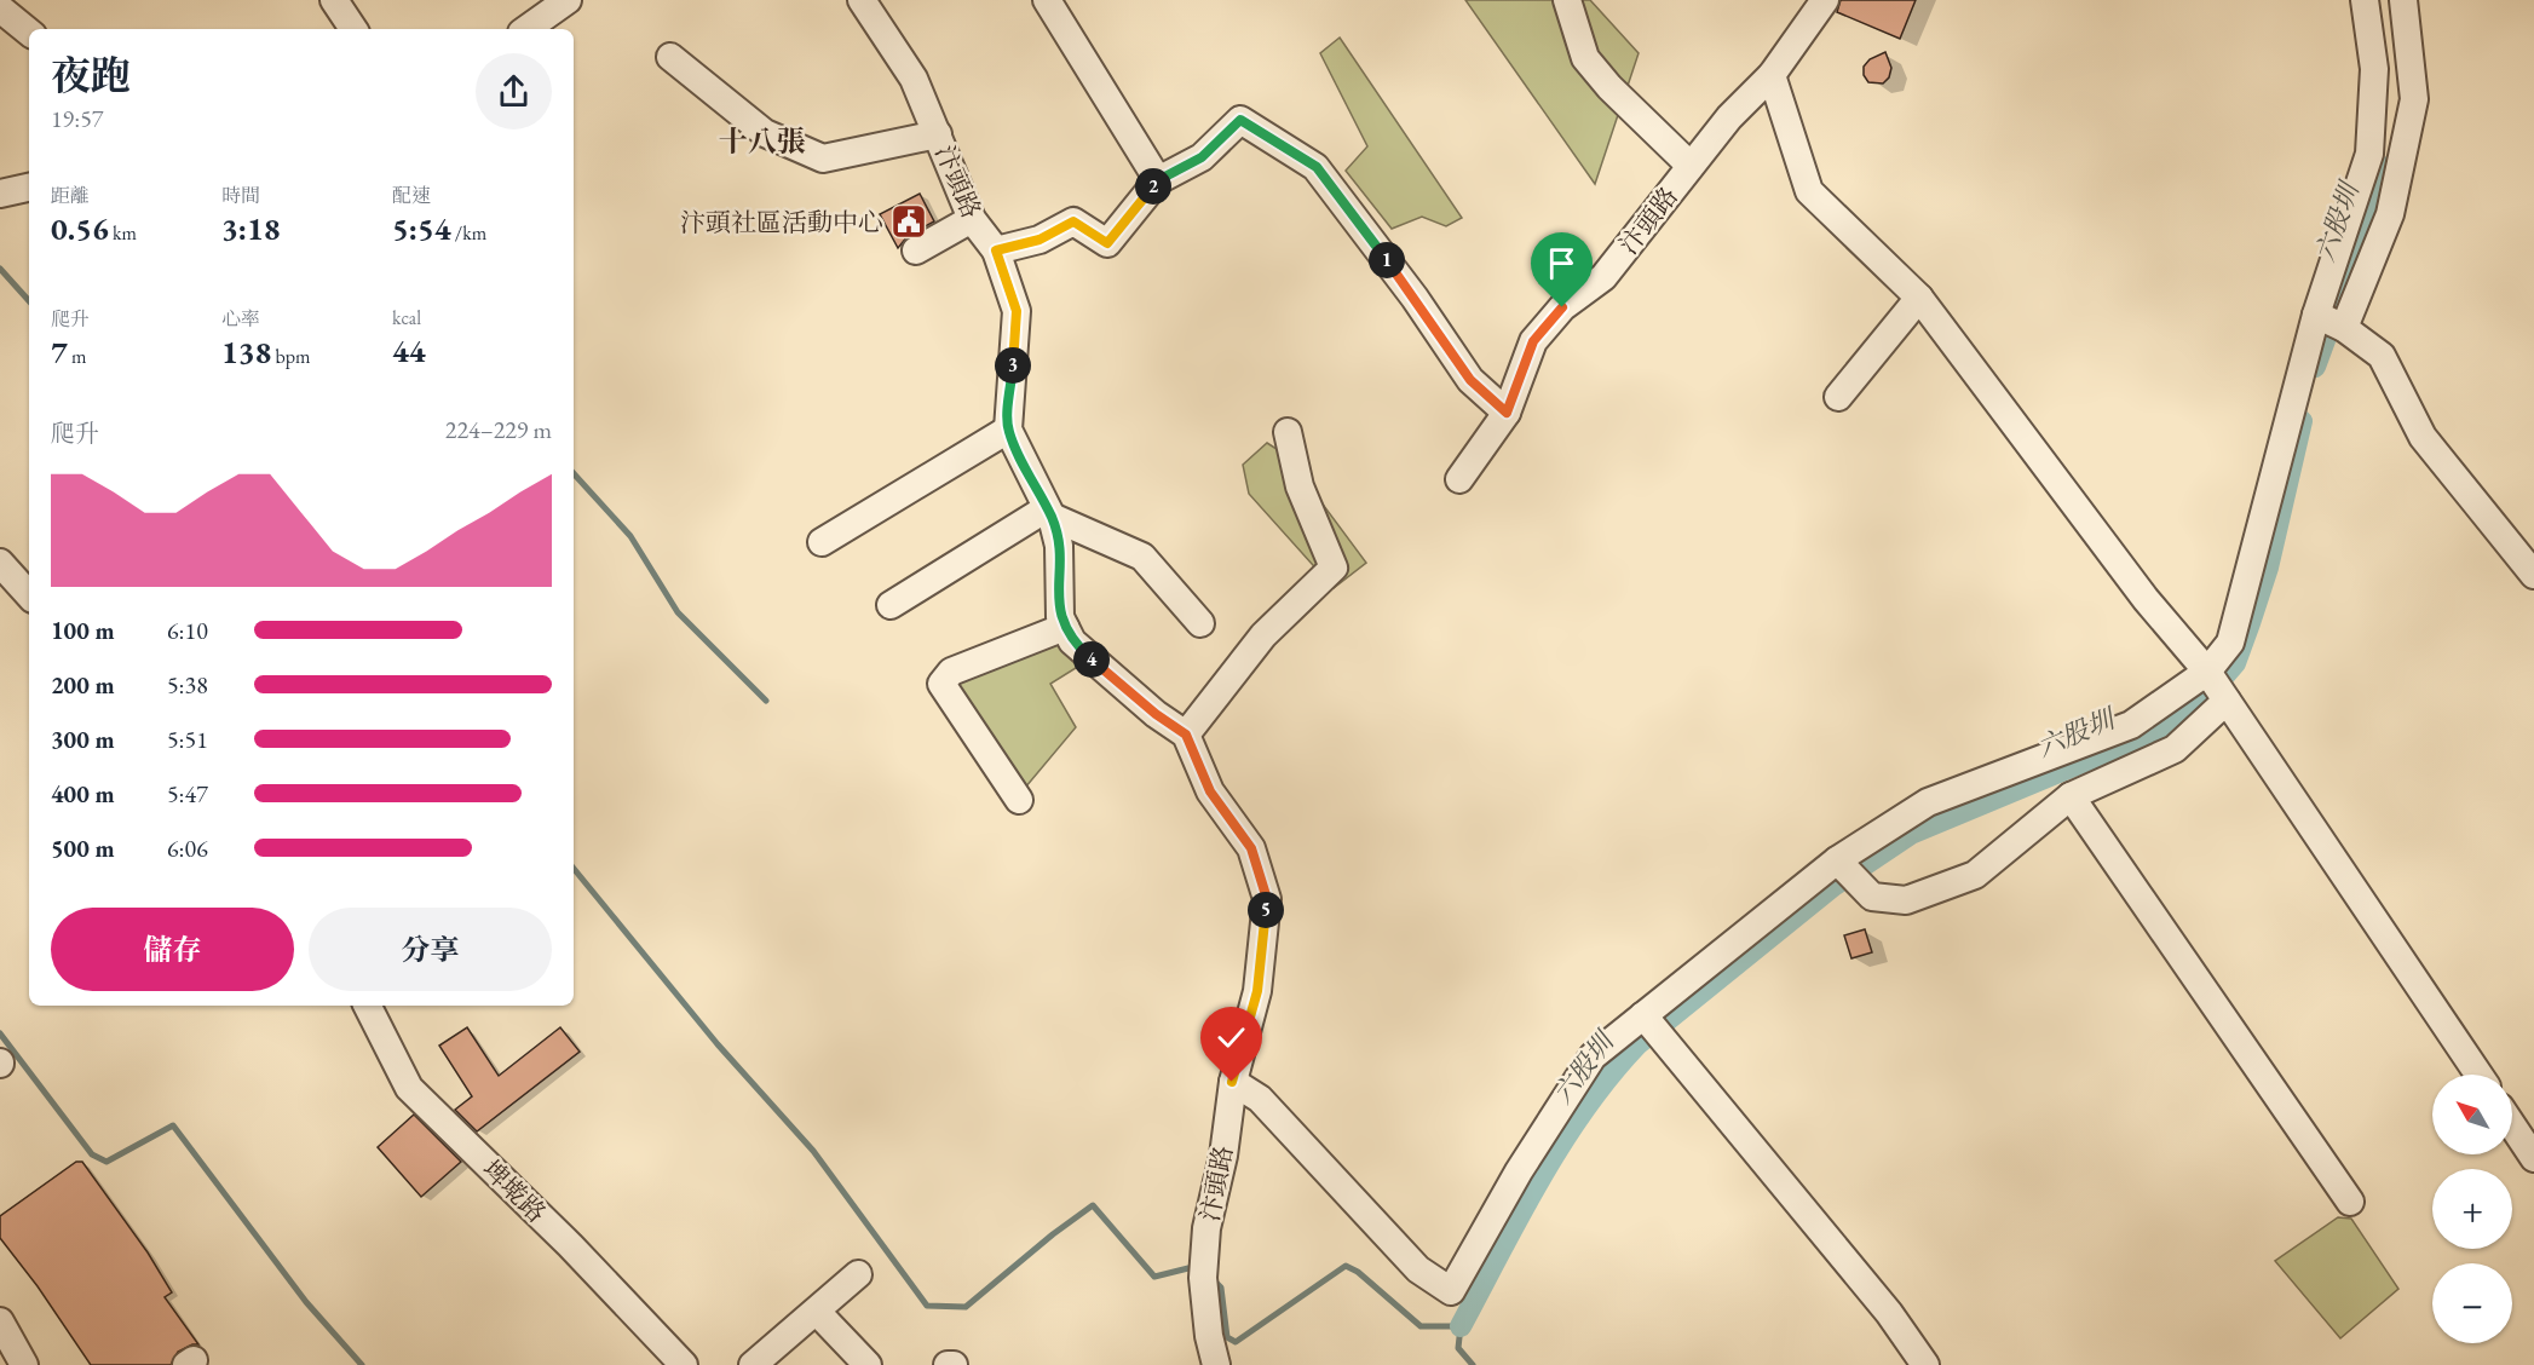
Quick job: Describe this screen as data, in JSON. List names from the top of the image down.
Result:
{
  "streets": {
    "street": ["汴頭路", "埤墘路"]
  },
  "districts": ["十八張"],
  "water": ["六股圳"],
  "places": {
    "public building": ["汴頭社區活動中心"]
  },
  "north": "top left",
  "page": {
    "heading": ["夜跑", "19:57"],
    "stats": [
      ["距離", "0.56 km"],
      ["時間", "3:18"],
      ["配速", "5:54 /km"],
      ["爬升", "7 m"],
      ["心率", "138 bpm"],
      ["kcal", "44"]
    ],
    "pins": [
      "2",
      "1",
      "3",
      "4",
      "5"
    ],
    "chart": ["爬升", "224–229 m"],
    "list": [
      {
        "name": "100 m",
        "note": "6:10"
      },
      {
        "name": "200 m",
        "note": "5:38"
      },
      {
        "name": "300 m",
        "note": "5:51"
      },
      {
        "name": "400 m",
        "note": "5:47"
      },
      {
        "name": "500 m",
        "note": "6:06"
      }
    ],
    "buttons": ["儲存", "分享"],
    "map_buttons": ["+", "−"]
  }
}
